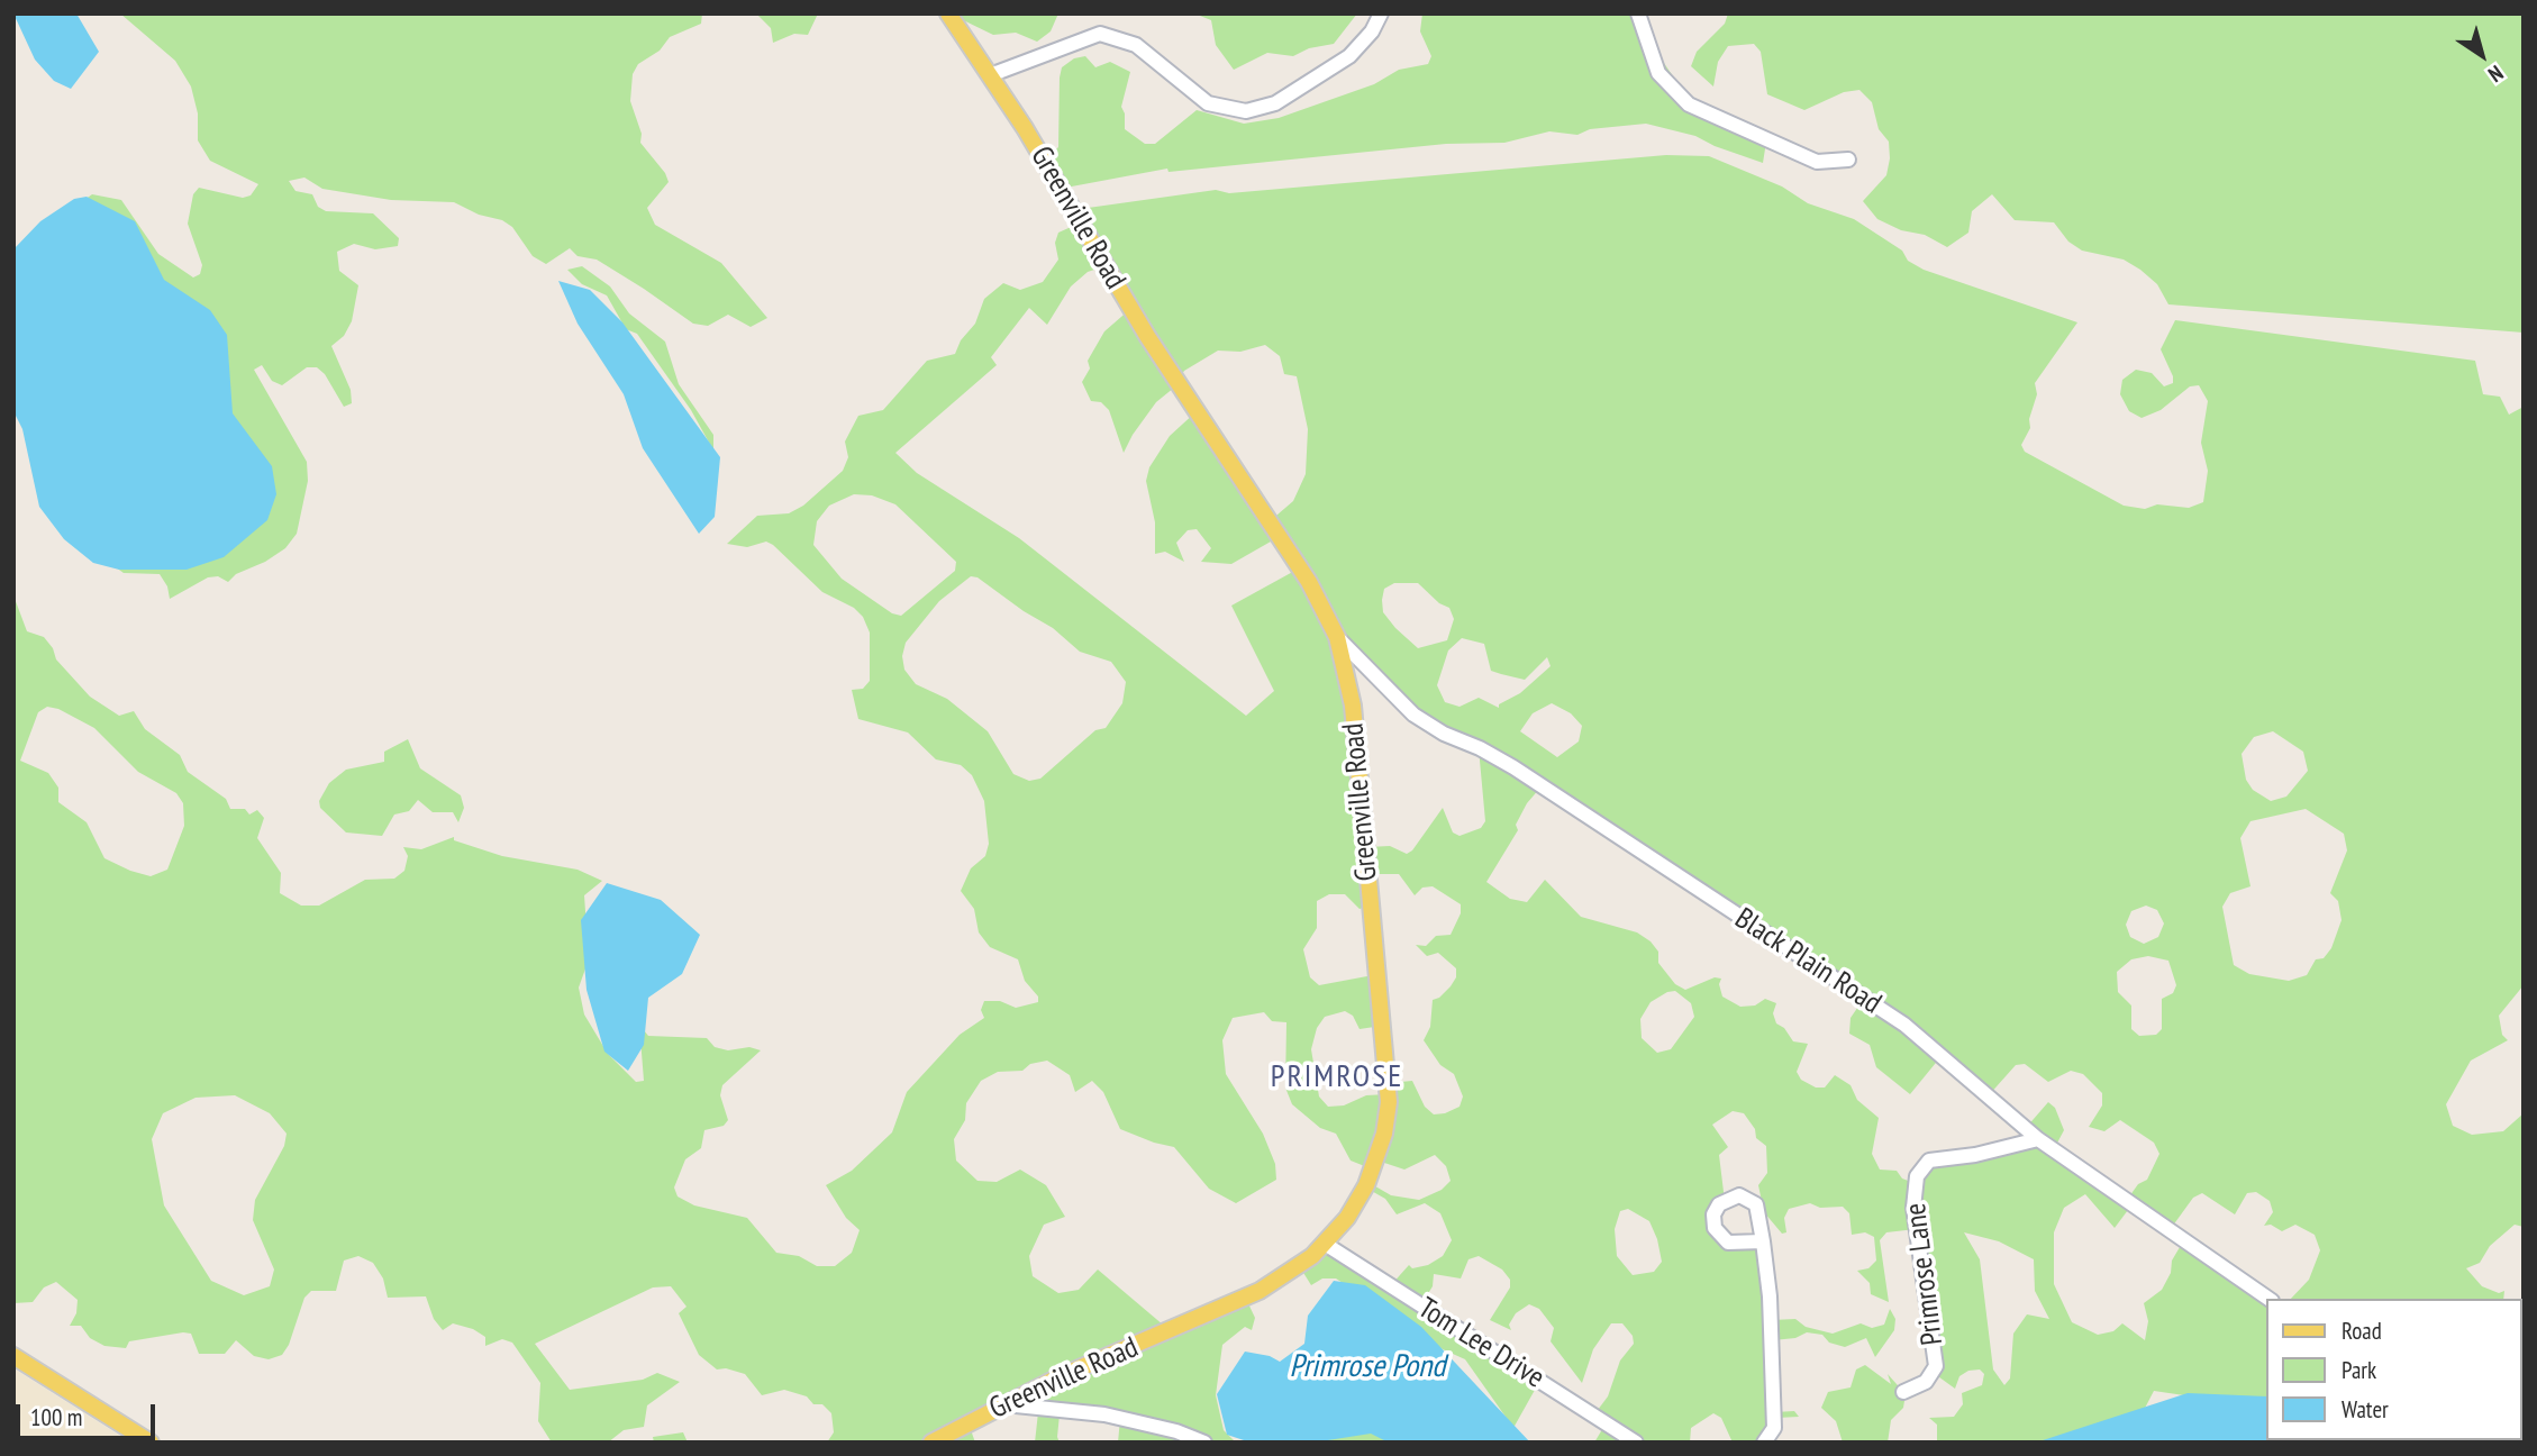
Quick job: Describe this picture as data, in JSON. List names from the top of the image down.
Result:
{
  "streets": {
    "main road": ["Greenville Road"],
    "street": ["Black Plain Road", "Primrose Lane", "Tom Lee Drive"]
  },
  "crossings": [
    ["Greenville Road", "Black Plain Road"],
    ["Greenville Road", "Tom Lee Drive"],
    ["Black Plain Road", "Primrose Lane"]
  ],
  "districts": ["PRIMROSE"],
  "water": ["Primrose Pond"],
  "legend": ["Road", "Park", "Water"],
  "scale_bar": "100 m",
  "north": "bottom right"
}
